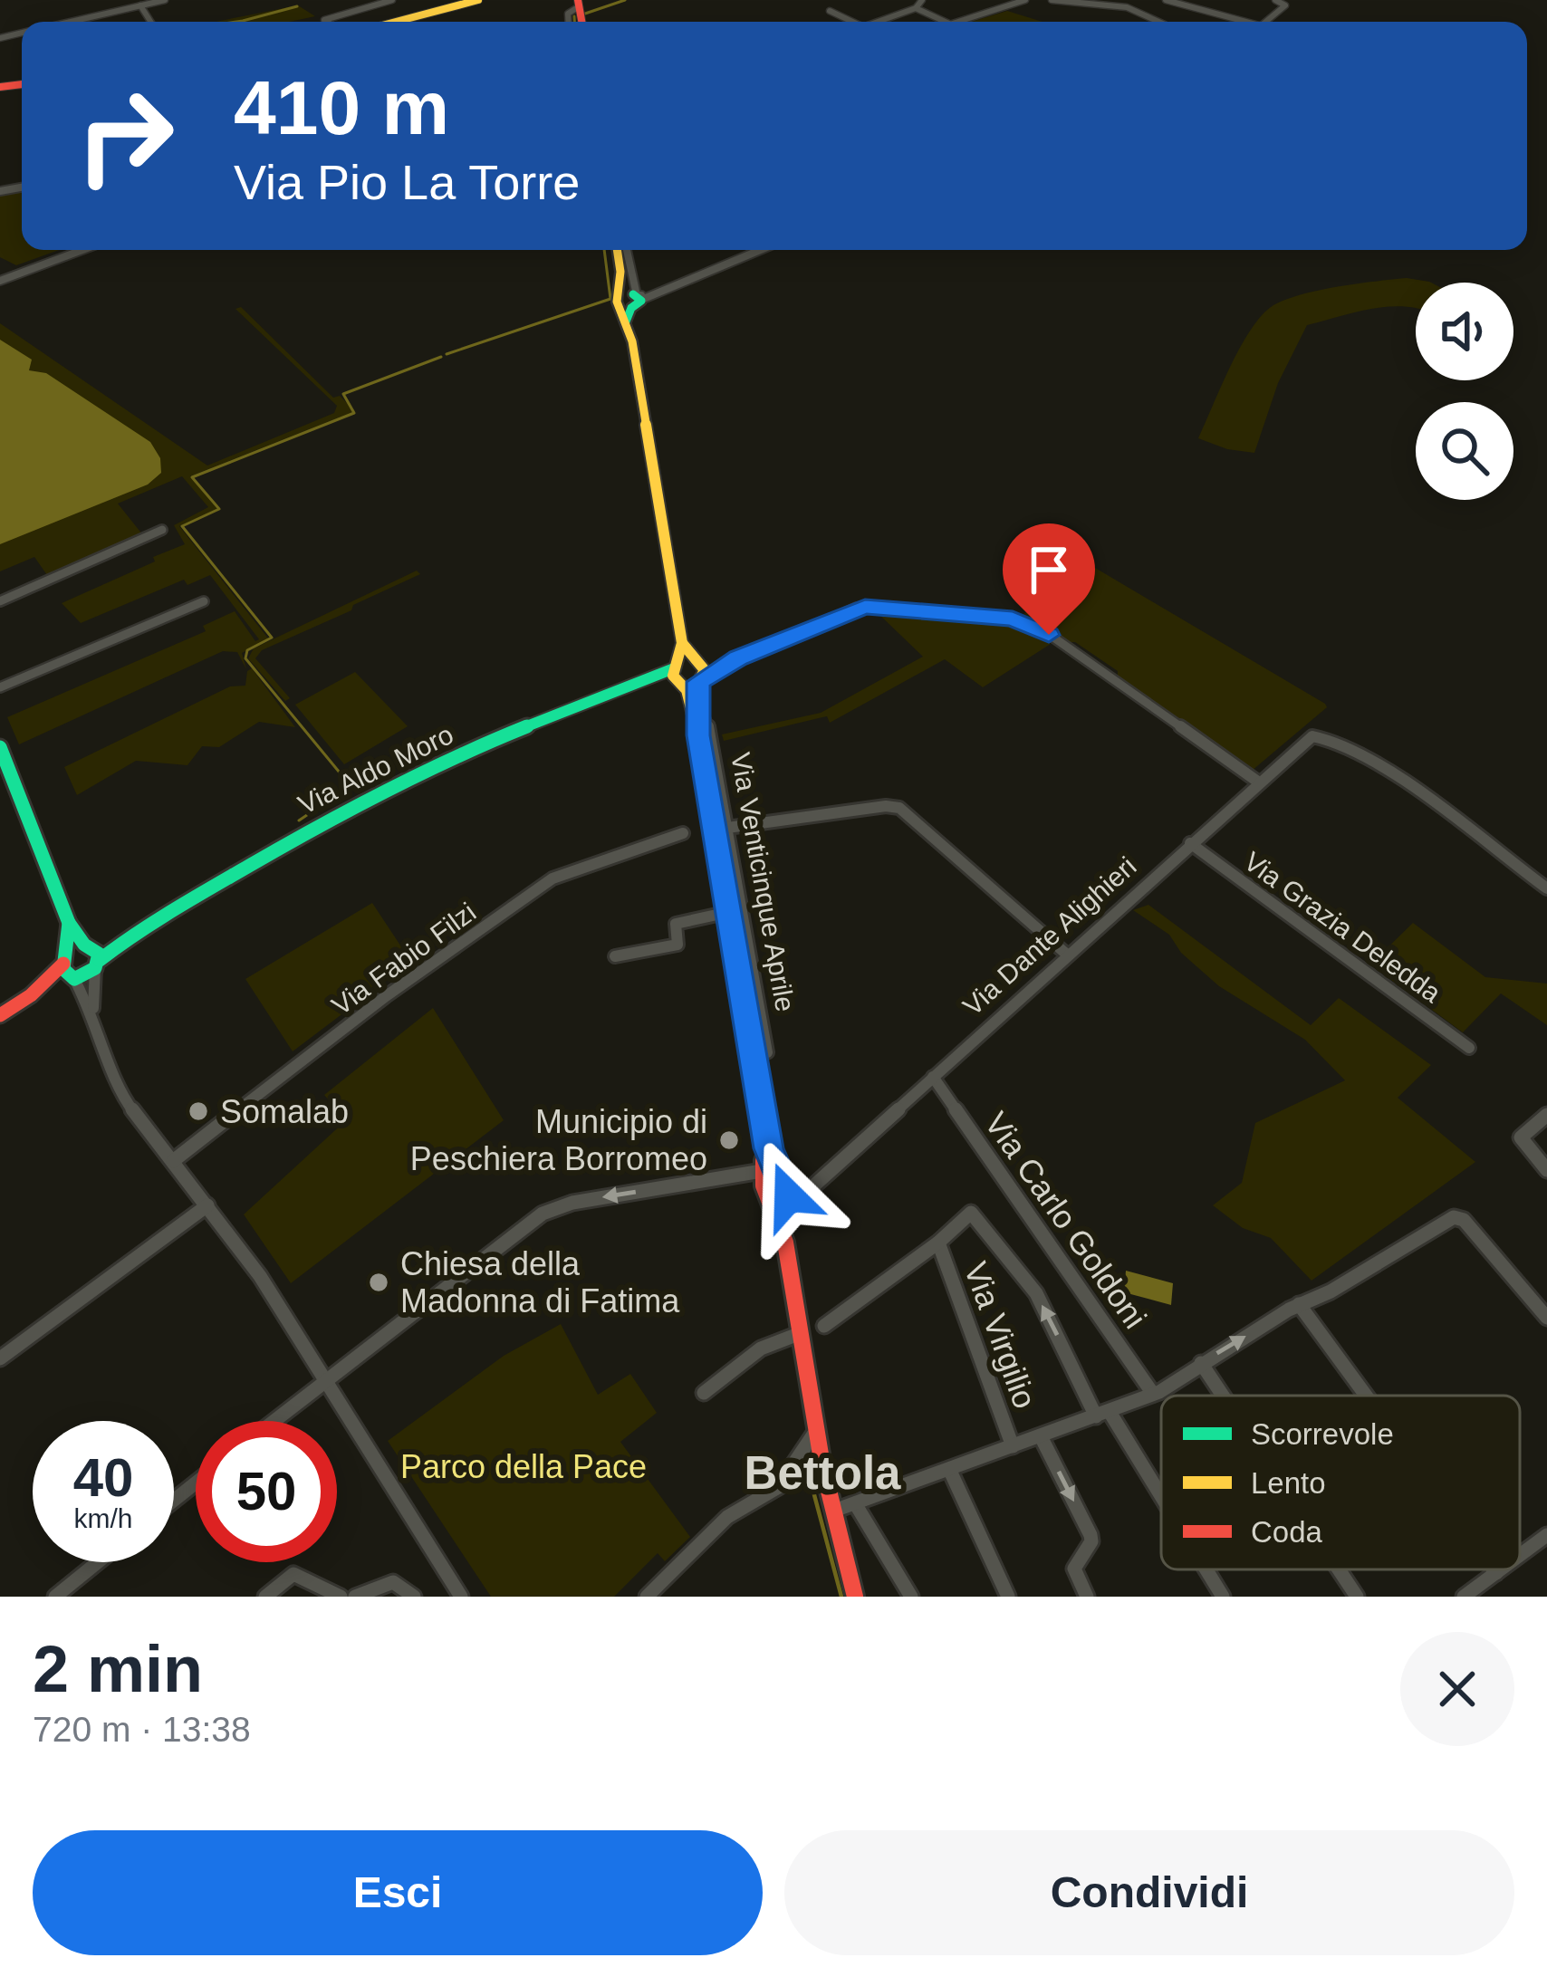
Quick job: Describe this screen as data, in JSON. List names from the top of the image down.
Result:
{
  "streets": {
    "main road": ["Via Aldo Moro", "Via Venticinque Aprile"],
    "street": [
      "Via Grazia Deledda",
      "Via Dante Alighieri",
      "Via Fabio Filzi",
      "Via Carlo Goldoni",
      "Via Virgilio"
    ]
  },
  "crossings": [
    ["Via Aldo Moro", "Via Venticinque Aprile"],
    ["Via Grazia Deledda", "Via Dante Alighieri"],
    ["Via Dante Alighieri", "Via Carlo Goldoni"]
  ],
  "districts": ["Bettola"],
  "parks": ["Parco della Pace"],
  "places": ["Somalab", "Municipio di Peschiera Borromeo", "Chiesa della Madonna di Fatima"],
  "legend": ["Scorrevole", "Lento", "Coda"],
  "page": {
    "turn": ["410 m", "Via Pio La Torre"],
    "speed": "40 km/h",
    "limit": "50",
    "heading": ["2 min", "720 m · 13:38"],
    "buttons": ["Esci", "Condividi"]
  }
}
